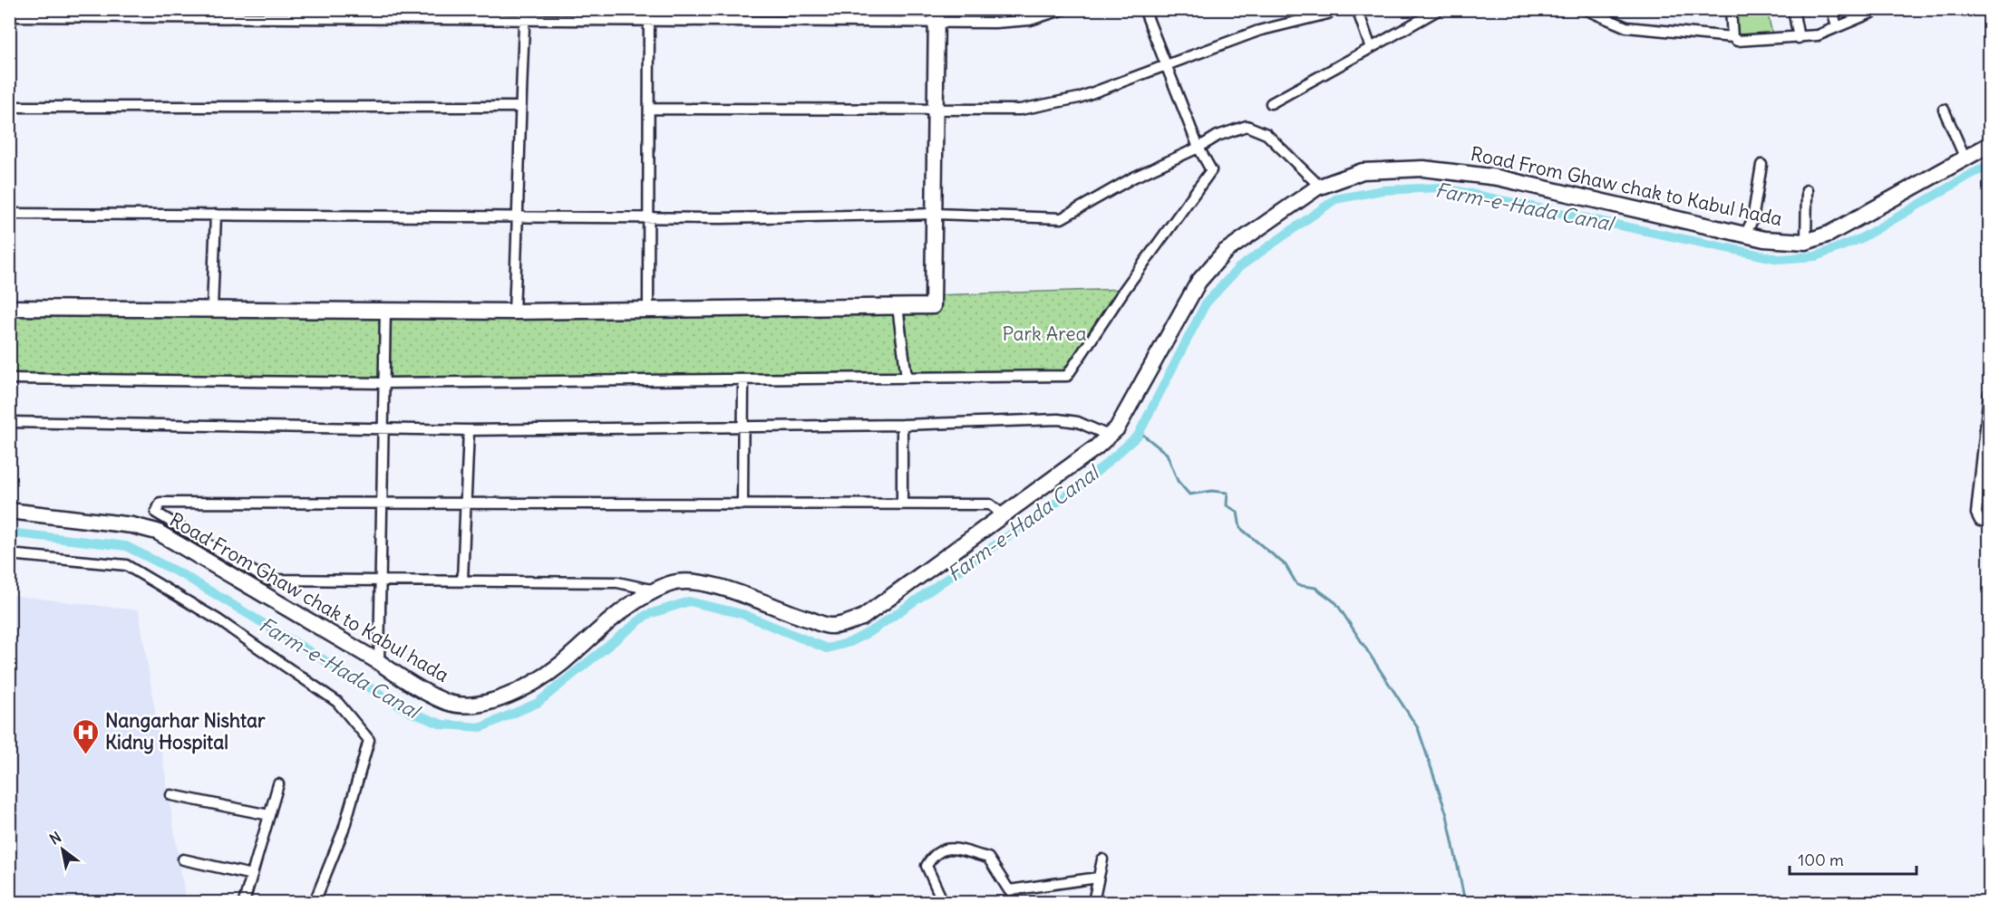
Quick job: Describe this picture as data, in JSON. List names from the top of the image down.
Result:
{
  "streets": {
    "street": ["Road From Ghaw chak to Kabul hada"]
  },
  "water": ["Farm-e-Hada Canal"],
  "parks": ["Park Area"],
  "places": {
    "hospital": ["Nangarhar Nishtar Kidny Hospital"]
  },
  "scale_bar": "100 m",
  "north": "top left"
}
